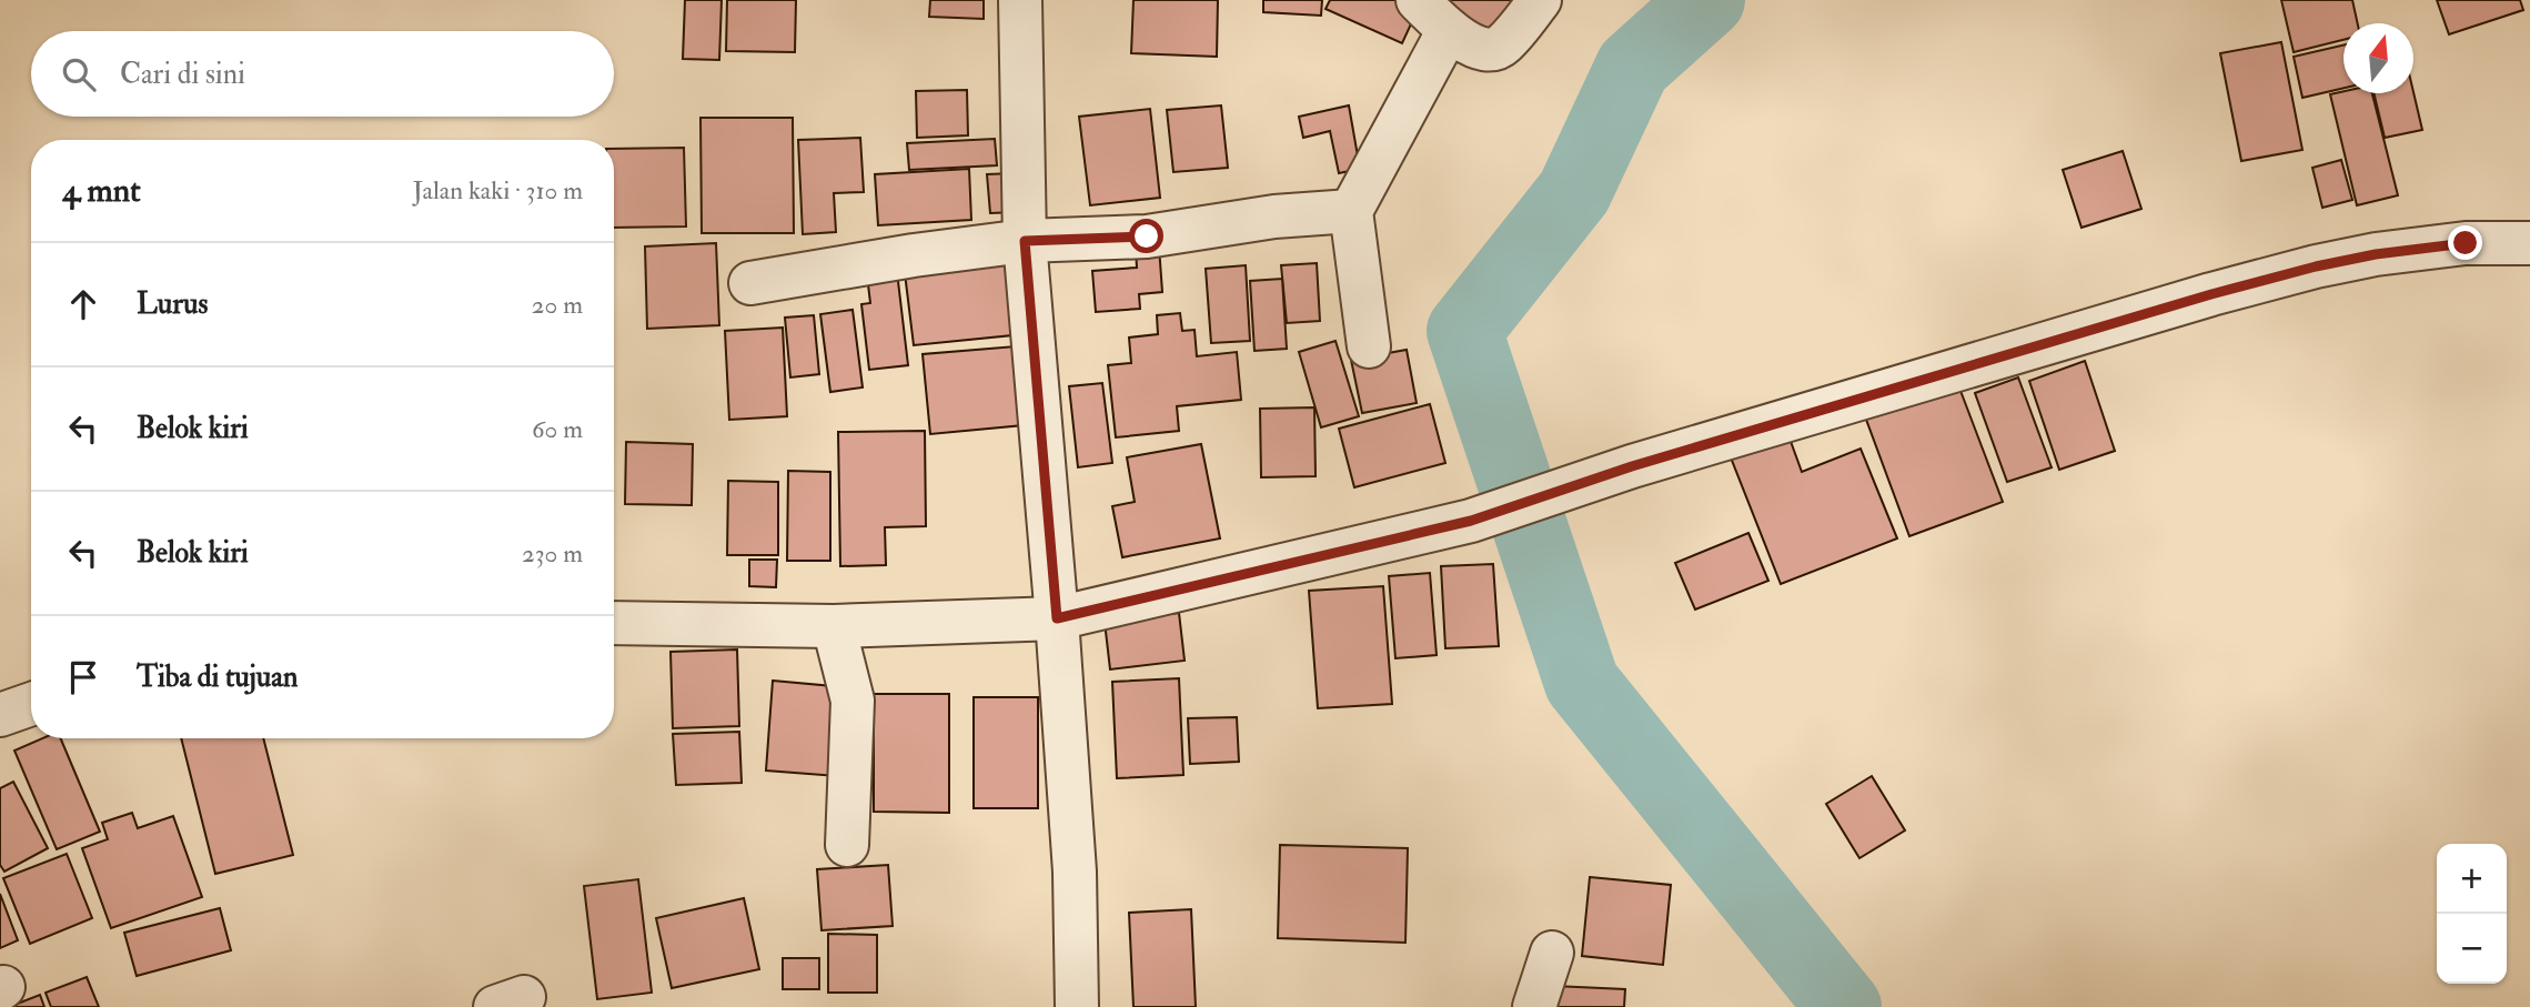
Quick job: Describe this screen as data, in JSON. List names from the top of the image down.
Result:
{
  "north": "top",
  "page": {
    "search": "Cari di sini",
    "heading": ["4 mnt", "Jalan kaki · 310 m"],
    "list": [
      ["Lurus", "20 m"],
      ["Belok kiri", "60 m"],
      ["Belok kiri", "230 m"],
      "Tiba di tujuan"
    ],
    "map_buttons": ["+", "−"]
  }
}
